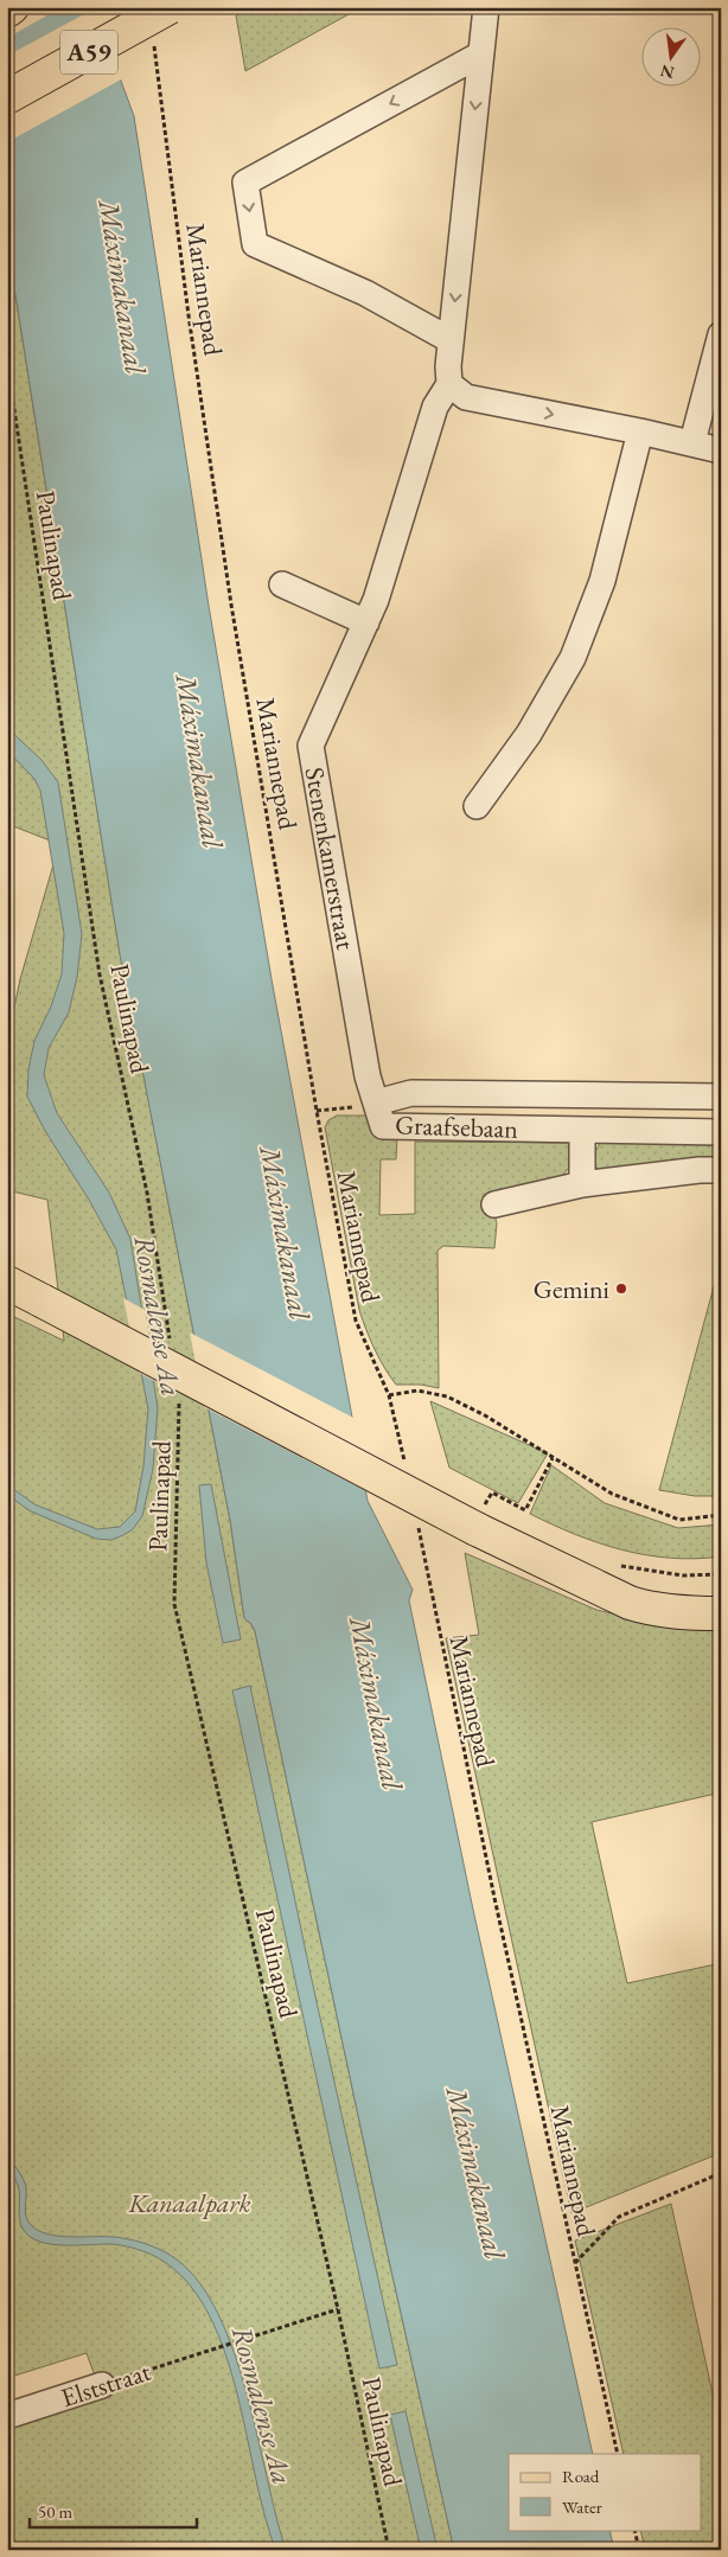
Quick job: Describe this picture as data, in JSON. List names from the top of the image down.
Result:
{
  "streets": {
    "main road": ["A59"],
    "street": ["Stenenkamerstraat", "Graafsebaan", "Elststraat"],
    "path": ["Mariannepad", "Paulinapad"]
  },
  "crossings": [
    ["Paulinapad", "Elststraat"],
    ["Stenenkamerstraat", "Graafsebaan"]
  ],
  "water": ["Máximakanaal", "Rosmalense Aa"],
  "parks": ["Kanaalpark"],
  "places": ["Gemini"],
  "legend": ["Road", "Water"],
  "scale_bar": "50 m",
  "north": "bottom"
}
